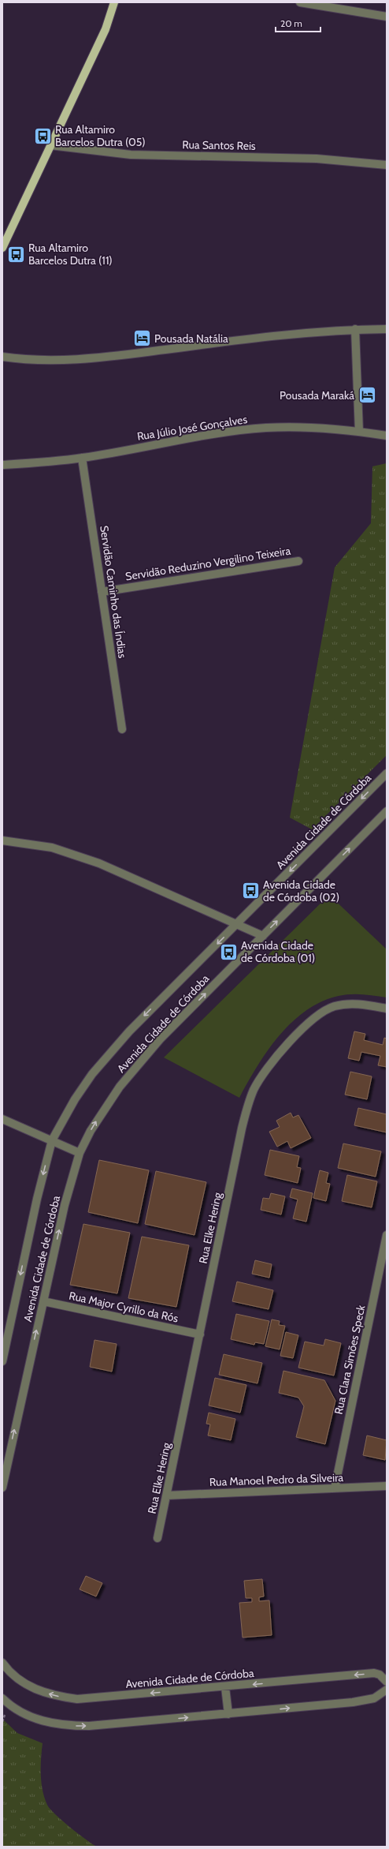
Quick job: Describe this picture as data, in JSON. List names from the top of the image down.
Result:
{
  "streets": {
    "street": [
      "Rua Santos Reis",
      "Rua Júlio José Gonçalves",
      "Servidão Reduzino Vergilino Teixeira",
      "Servidão Caminho das Índias",
      "Avenida Cidade de Córdoba",
      "Rua Elke Hering",
      "Rua Major Cyrillo da Rós",
      "Rua Clara Simões Speck",
      "Rua Manoel Pedro da Silveira"
    ]
  },
  "crossings": [
    ["Rua Júlio José Gonçalves", "Servidão Caminho das Índias"],
    ["Servidão Reduzino Vergilino Teixeira", "Servidão Caminho das Índias"],
    ["Avenida Cidade de Córdoba", "Rua Major Cyrillo da Rós"],
    ["Rua Elke Hering", "Rua Major Cyrillo da Rós"],
    ["Rua Elke Hering", "Rua Manoel Pedro da Silveira"],
    ["Rua Clara Simões Speck", "Rua Manoel Pedro da Silveira"]
  ],
  "places": {
    "bus stop": [
      "Rua Altamiro Barcelos Dutra (05)",
      "Rua Altamiro Barcelos Dutra (11)",
      "Avenida Cidade de Córdoba (02)",
      "Avenida Cidade de Córdoba (01)"
    ],
    "hotel": ["Pousada Natália", "Pousada Maraká"]
  },
  "scale_bar": "20 m"
}
